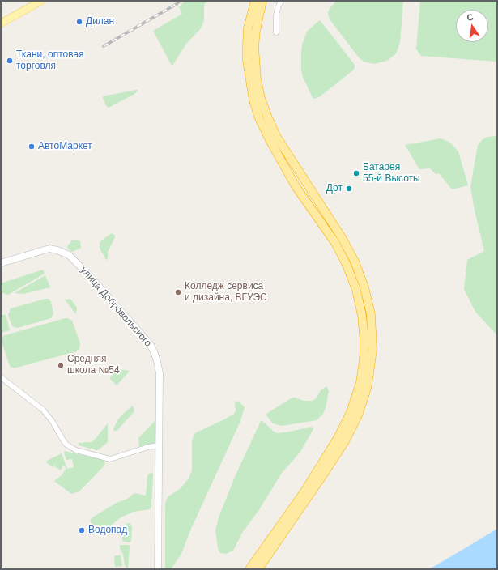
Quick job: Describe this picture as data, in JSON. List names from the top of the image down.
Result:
{
  "streets": {
    "main road": ["улица Добровольского"]
  },
  "places": [
    "Дилан",
    "Ткани, оптовая торговля",
    "АвтоМаркет",
    "Батарея 55-й Высоты",
    "Дот",
    "Колледж сервиса и дизайна, ВГУЭС",
    "Средняя школа №54",
    "Водопад"
  ],
  "north": "top"
}
